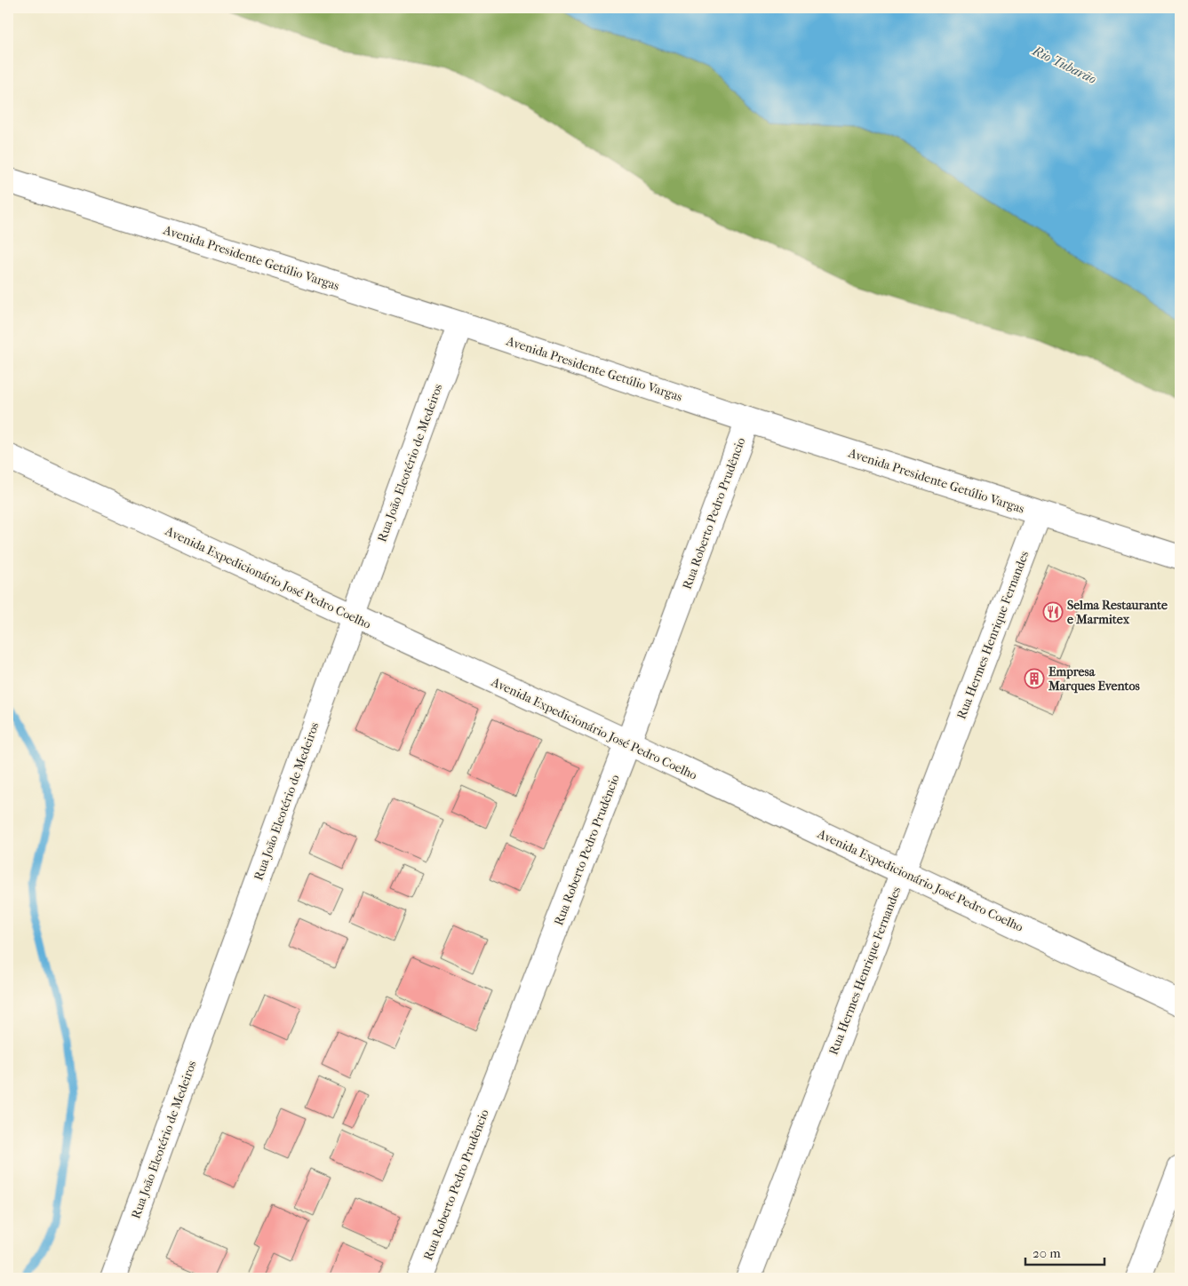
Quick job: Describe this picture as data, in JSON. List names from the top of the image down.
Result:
{
  "streets": {
    "street": [
      "Avenida Presidente Getúlio Vargas",
      "Rua João Eleotério de Medeiros",
      "Rua Roberto Pedro Prudêncio",
      "Avenida Expedicionário José Pedro Coelho",
      "Rua Hermes Henrique Fernandes"
    ]
  },
  "crossings": [
    ["Avenida Presidente Getúlio Vargas", "Rua João Eleotério de Medeiros"],
    ["Avenida Presidente Getúlio Vargas", "Rua Roberto Pedro Prudêncio"],
    ["Avenida Presidente Getúlio Vargas", "Rua Hermes Henrique Fernandes"],
    ["Rua João Eleotério de Medeiros", "Avenida Expedicionário José Pedro Coelho"],
    ["Rua Roberto Pedro Prudêncio", "Avenida Expedicionário José Pedro Coelho"],
    ["Avenida Expedicionário José Pedro Coelho", "Rua Hermes Henrique Fernandes"]
  ],
  "water": ["Rio Tubarão"],
  "places": {
    "restaurant": ["Selma Restaurante e Marmitex"],
    "building": ["Empresa Marques Eventos"]
  },
  "scale_bar": "20 m"
}
